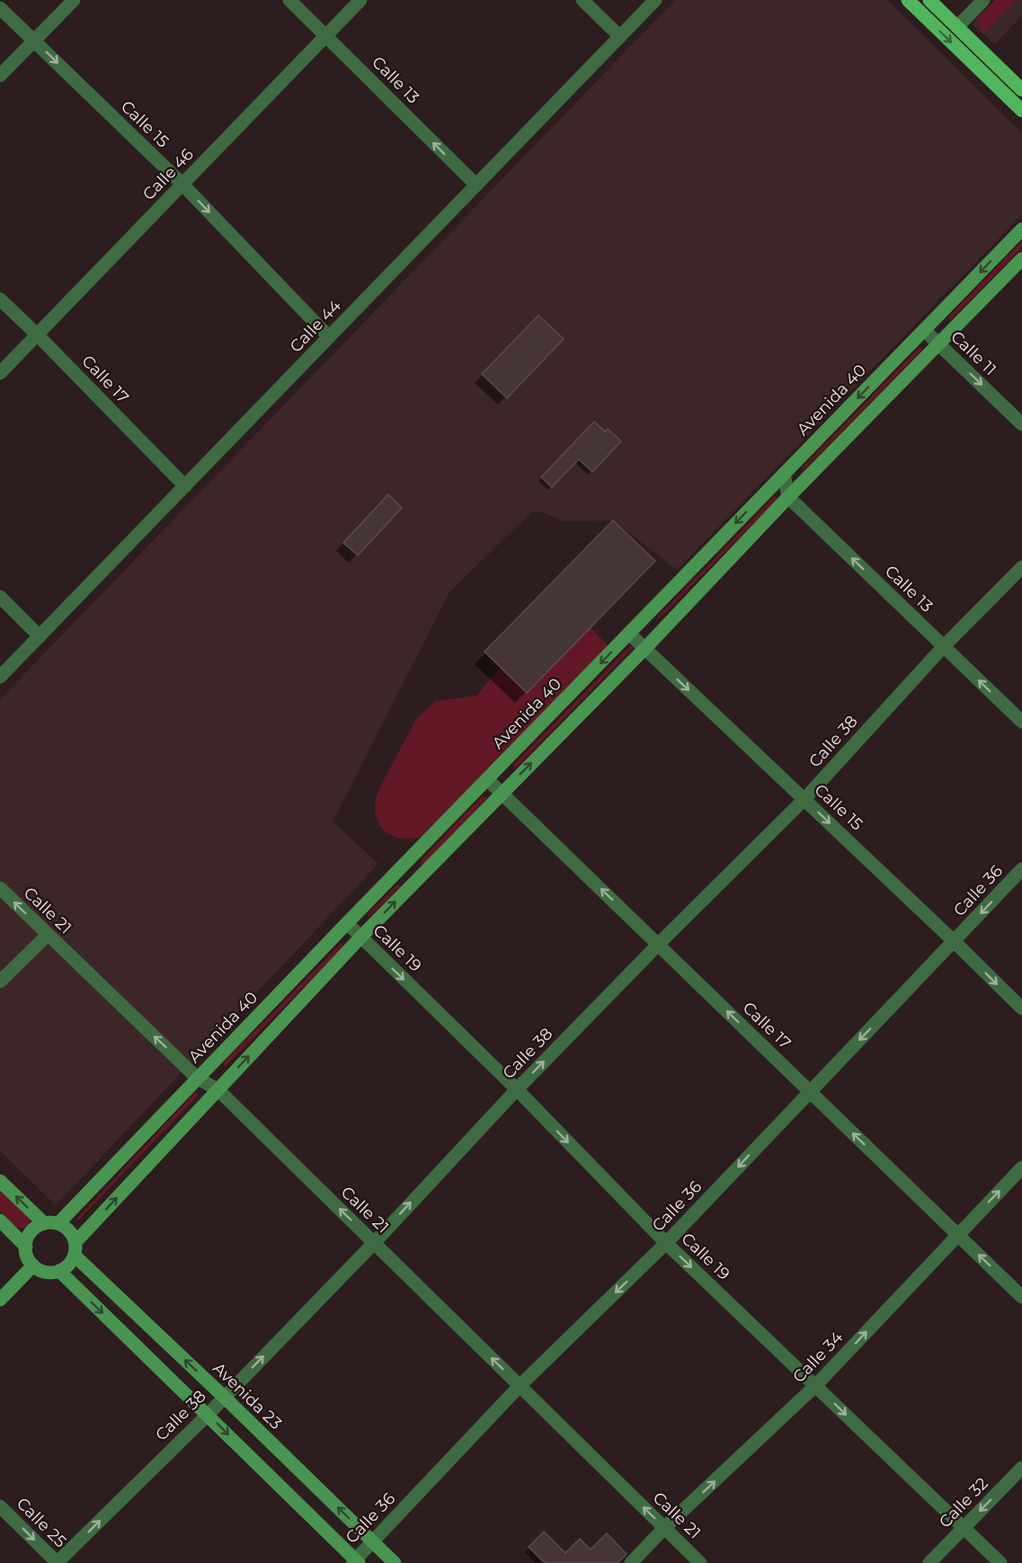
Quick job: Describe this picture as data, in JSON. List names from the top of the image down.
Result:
{
  "streets": {
    "main road": ["Avenida 40", "Avenida 23"],
    "street": [
      "Calle 13",
      "Calle 15",
      "Calle 46",
      "Calle 44",
      "Calle 11",
      "Calle 17",
      "Calle 38",
      "Calle 36",
      "Calle 21",
      "Calle 19",
      "Calle 34",
      "Calle 32",
      "Calle 25"
    ]
  },
  "crossings": [
    ["Calle 13", "Calle 46"],
    ["Calle 13", "Calle 44"],
    ["Calle 13", "Calle 38"],
    ["Calle 15", "Calle 46"],
    ["Calle 15", "Calle 44"],
    ["Calle 15", "Avenida 40"],
    ["Calle 15", "Calle 38"],
    ["Calle 15", "Calle 36"],
    ["Calle 46", "Calle 17"],
    ["Calle 44", "Calle 17"],
    ["Calle 11", "Avenida 40"],
    ["Calle 17", "Avenida 40"],
    ["Calle 17", "Calle 38"],
    ["Calle 17", "Calle 36"],
    ["Calle 17", "Calle 34"],
    ["Avenida 40", "Calle 21"],
    ["Avenida 40", "Calle 19"],
    ["Avenida 40", "Avenida 23"],
    ["Calle 38", "Calle 21"],
    ["Calle 38", "Calle 19"],
    ["Calle 38", "Avenida 23"],
    ["Calle 38", "Calle 25"],
    ["Calle 36", "Calle 21"],
    ["Calle 36", "Calle 19"],
    ["Calle 36", "Avenida 23"],
    ["Calle 21", "Calle 34"],
    ["Calle 19", "Calle 34"],
    ["Calle 19", "Calle 32"]
  ],
  "one_way": [
    "Calle 13",
    "Calle 15",
    "Calle 11",
    "Calle 17",
    "Calle 38",
    "Calle 36",
    "Calle 21",
    "Calle 19",
    "Calle 34",
    "Calle 32",
    "Calle 25"
  ]
}
